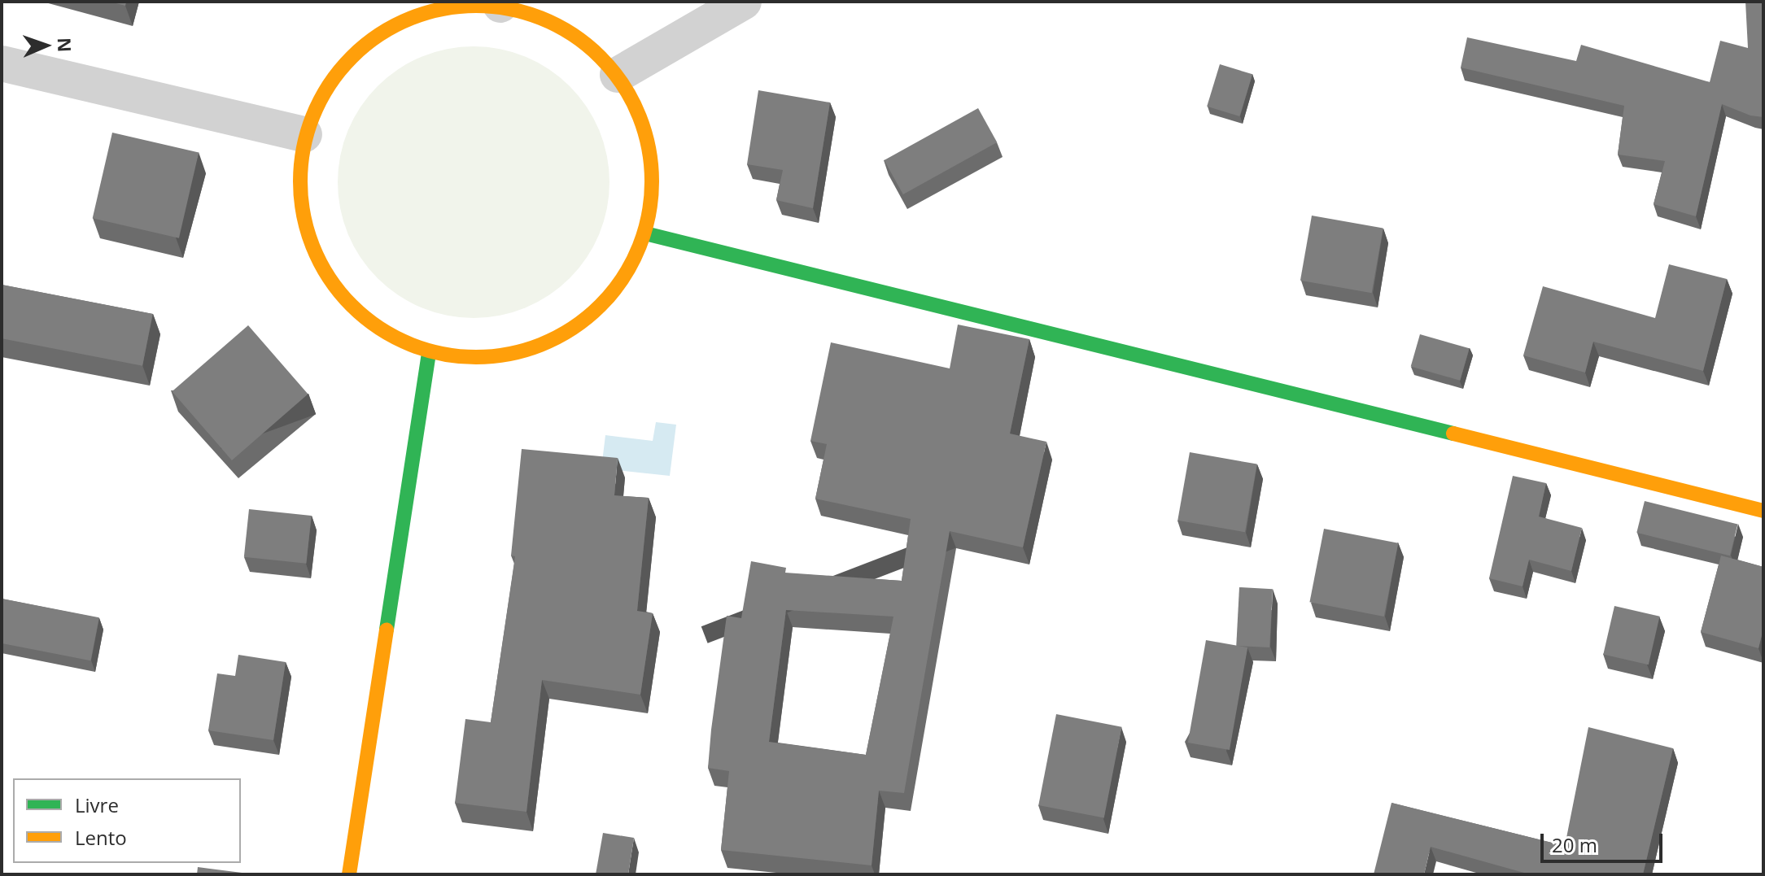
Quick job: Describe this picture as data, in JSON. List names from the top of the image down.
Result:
{
  "legend": ["Livre", "Lento"],
  "scale_bar": "20 m",
  "north": "right"
}
